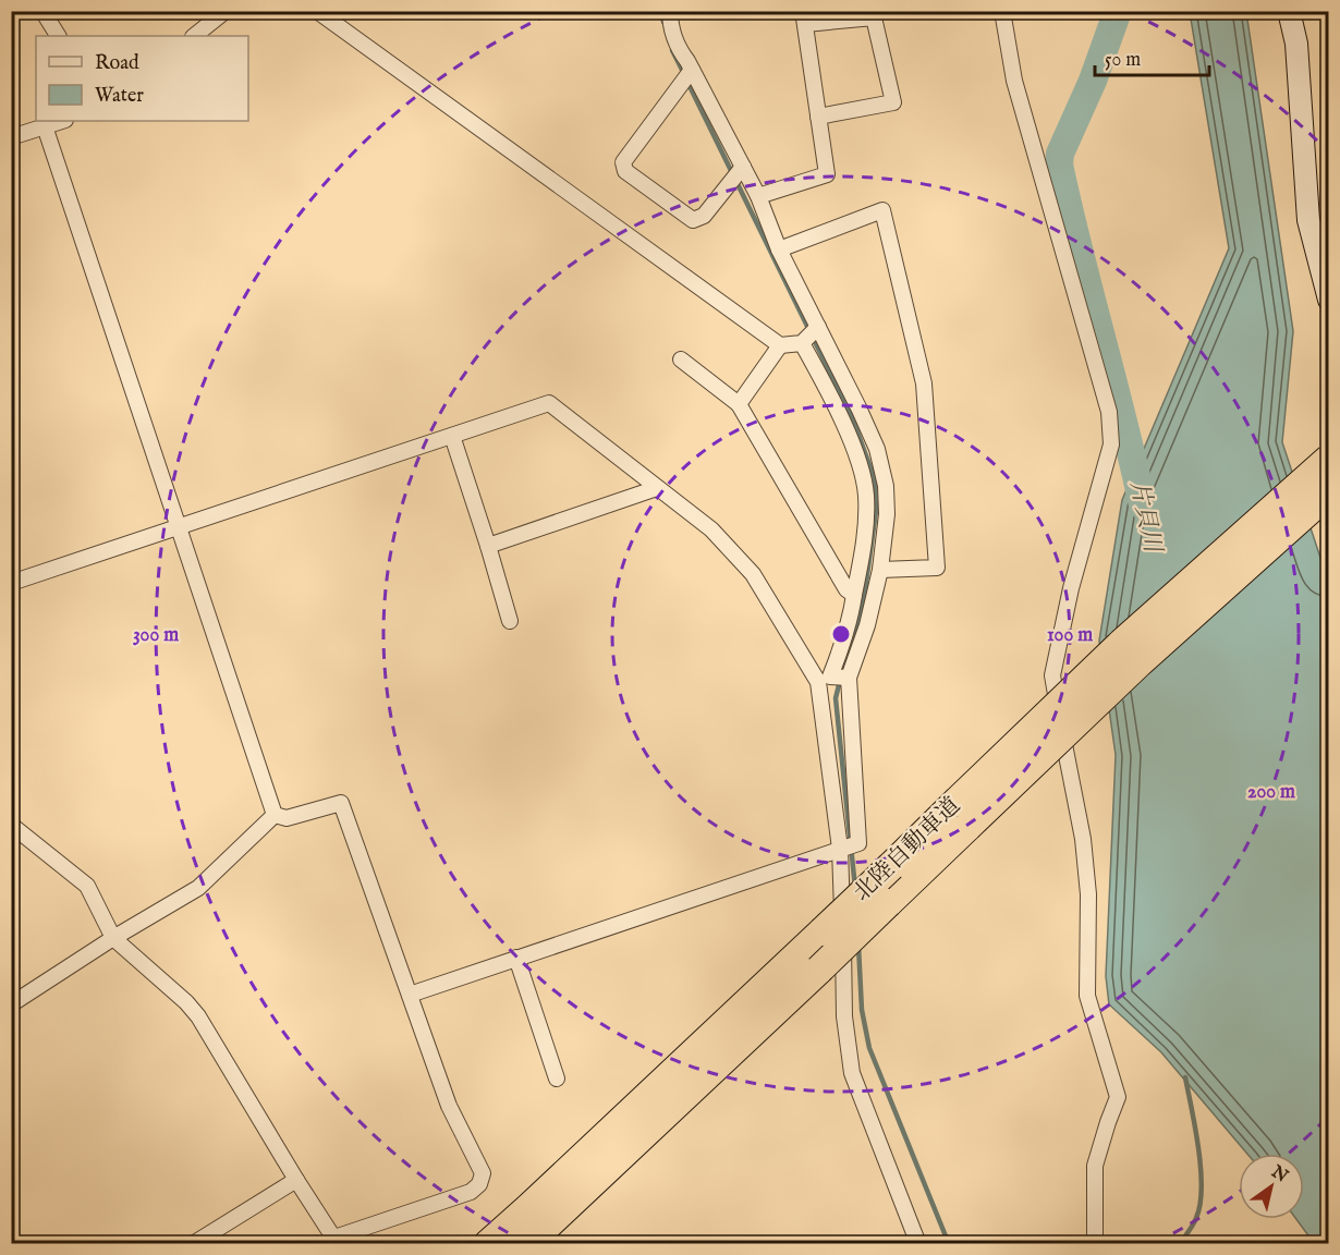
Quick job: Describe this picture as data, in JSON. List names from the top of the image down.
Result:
{
  "streets": {
    "highway": ["北陸自動車道"]
  },
  "water": ["片貝川"],
  "legend": ["Road", "Water"],
  "scale_bar": "50 m",
  "north": "top right",
  "rings": ["100 m", "300 m", "200 m"]
}
